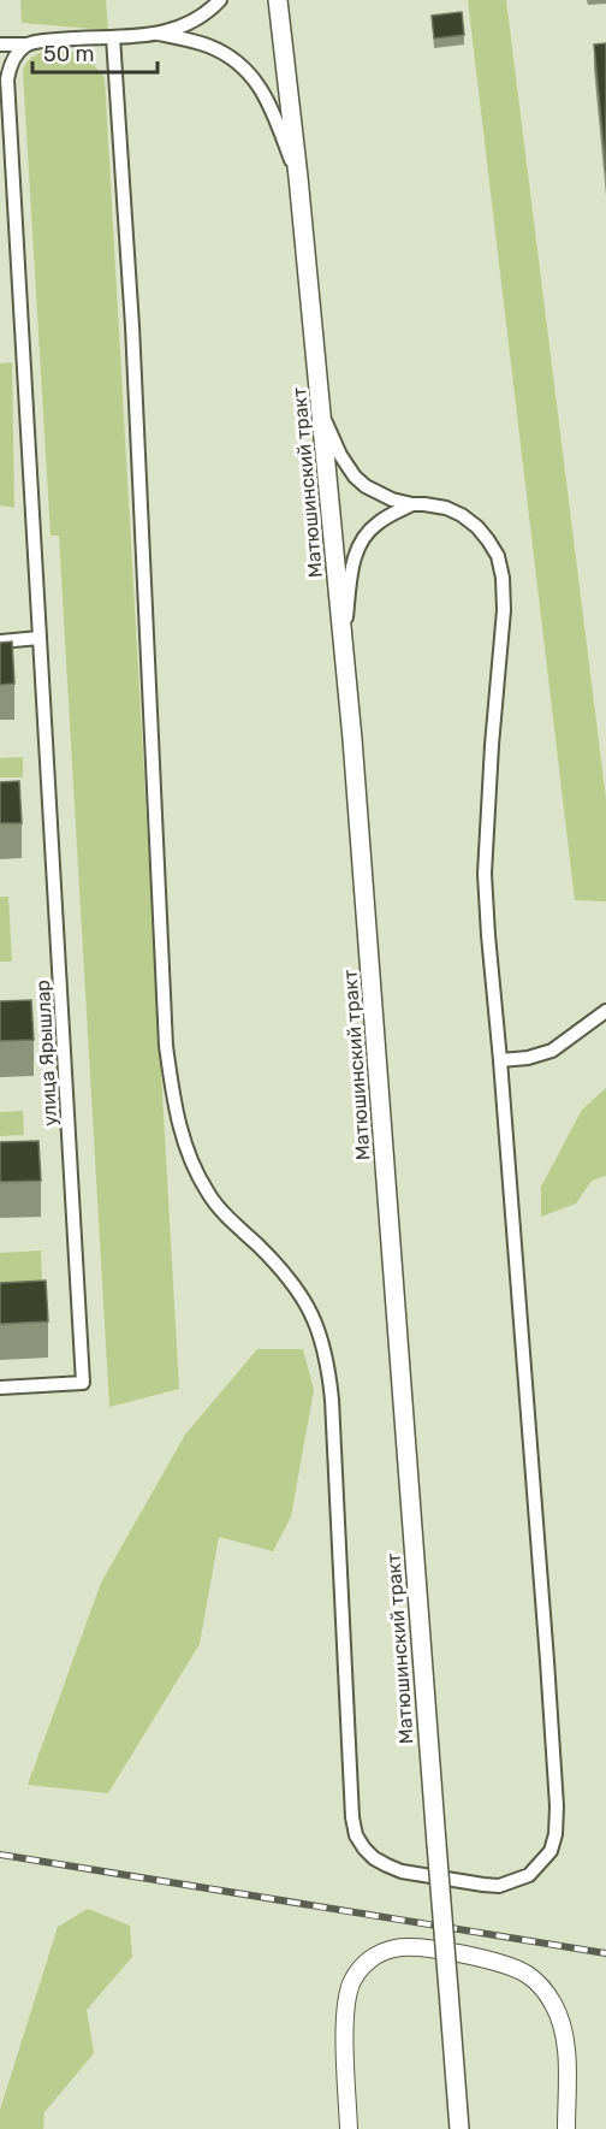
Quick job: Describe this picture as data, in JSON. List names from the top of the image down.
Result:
{
  "streets": {
    "main road": ["Матюшинский тракт"],
    "street": ["улица Ярышлар"]
  },
  "scale_bar": "50 m"
}
